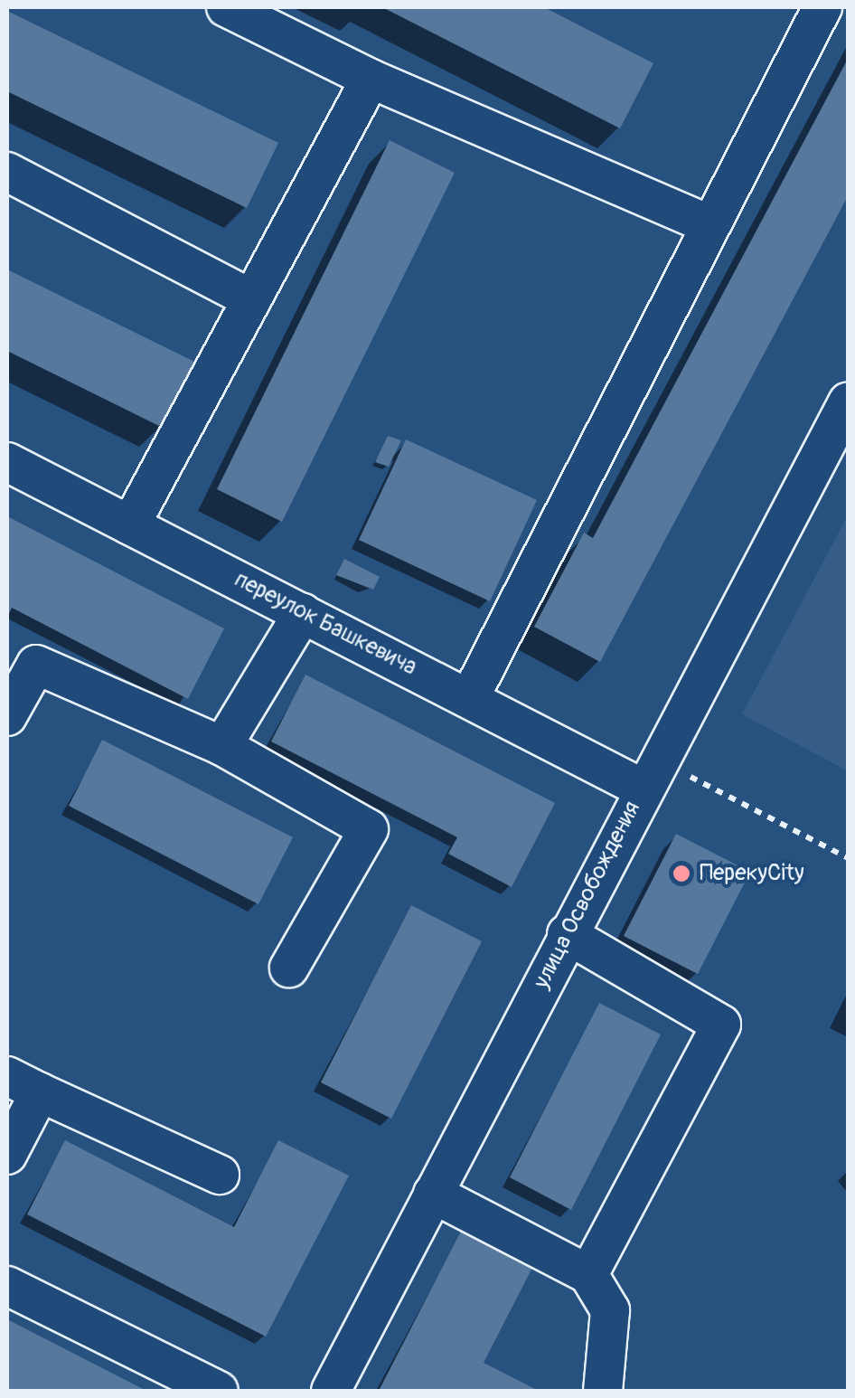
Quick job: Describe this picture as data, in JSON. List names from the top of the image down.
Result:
{
  "streets": {
    "street": ["переулок Башкевича", "улица Освобождения"]
  },
  "crossings": [
    ["переулок Башкевича", "улица Освобождения"]
  ],
  "places": ["ПерекуCity"]
}
